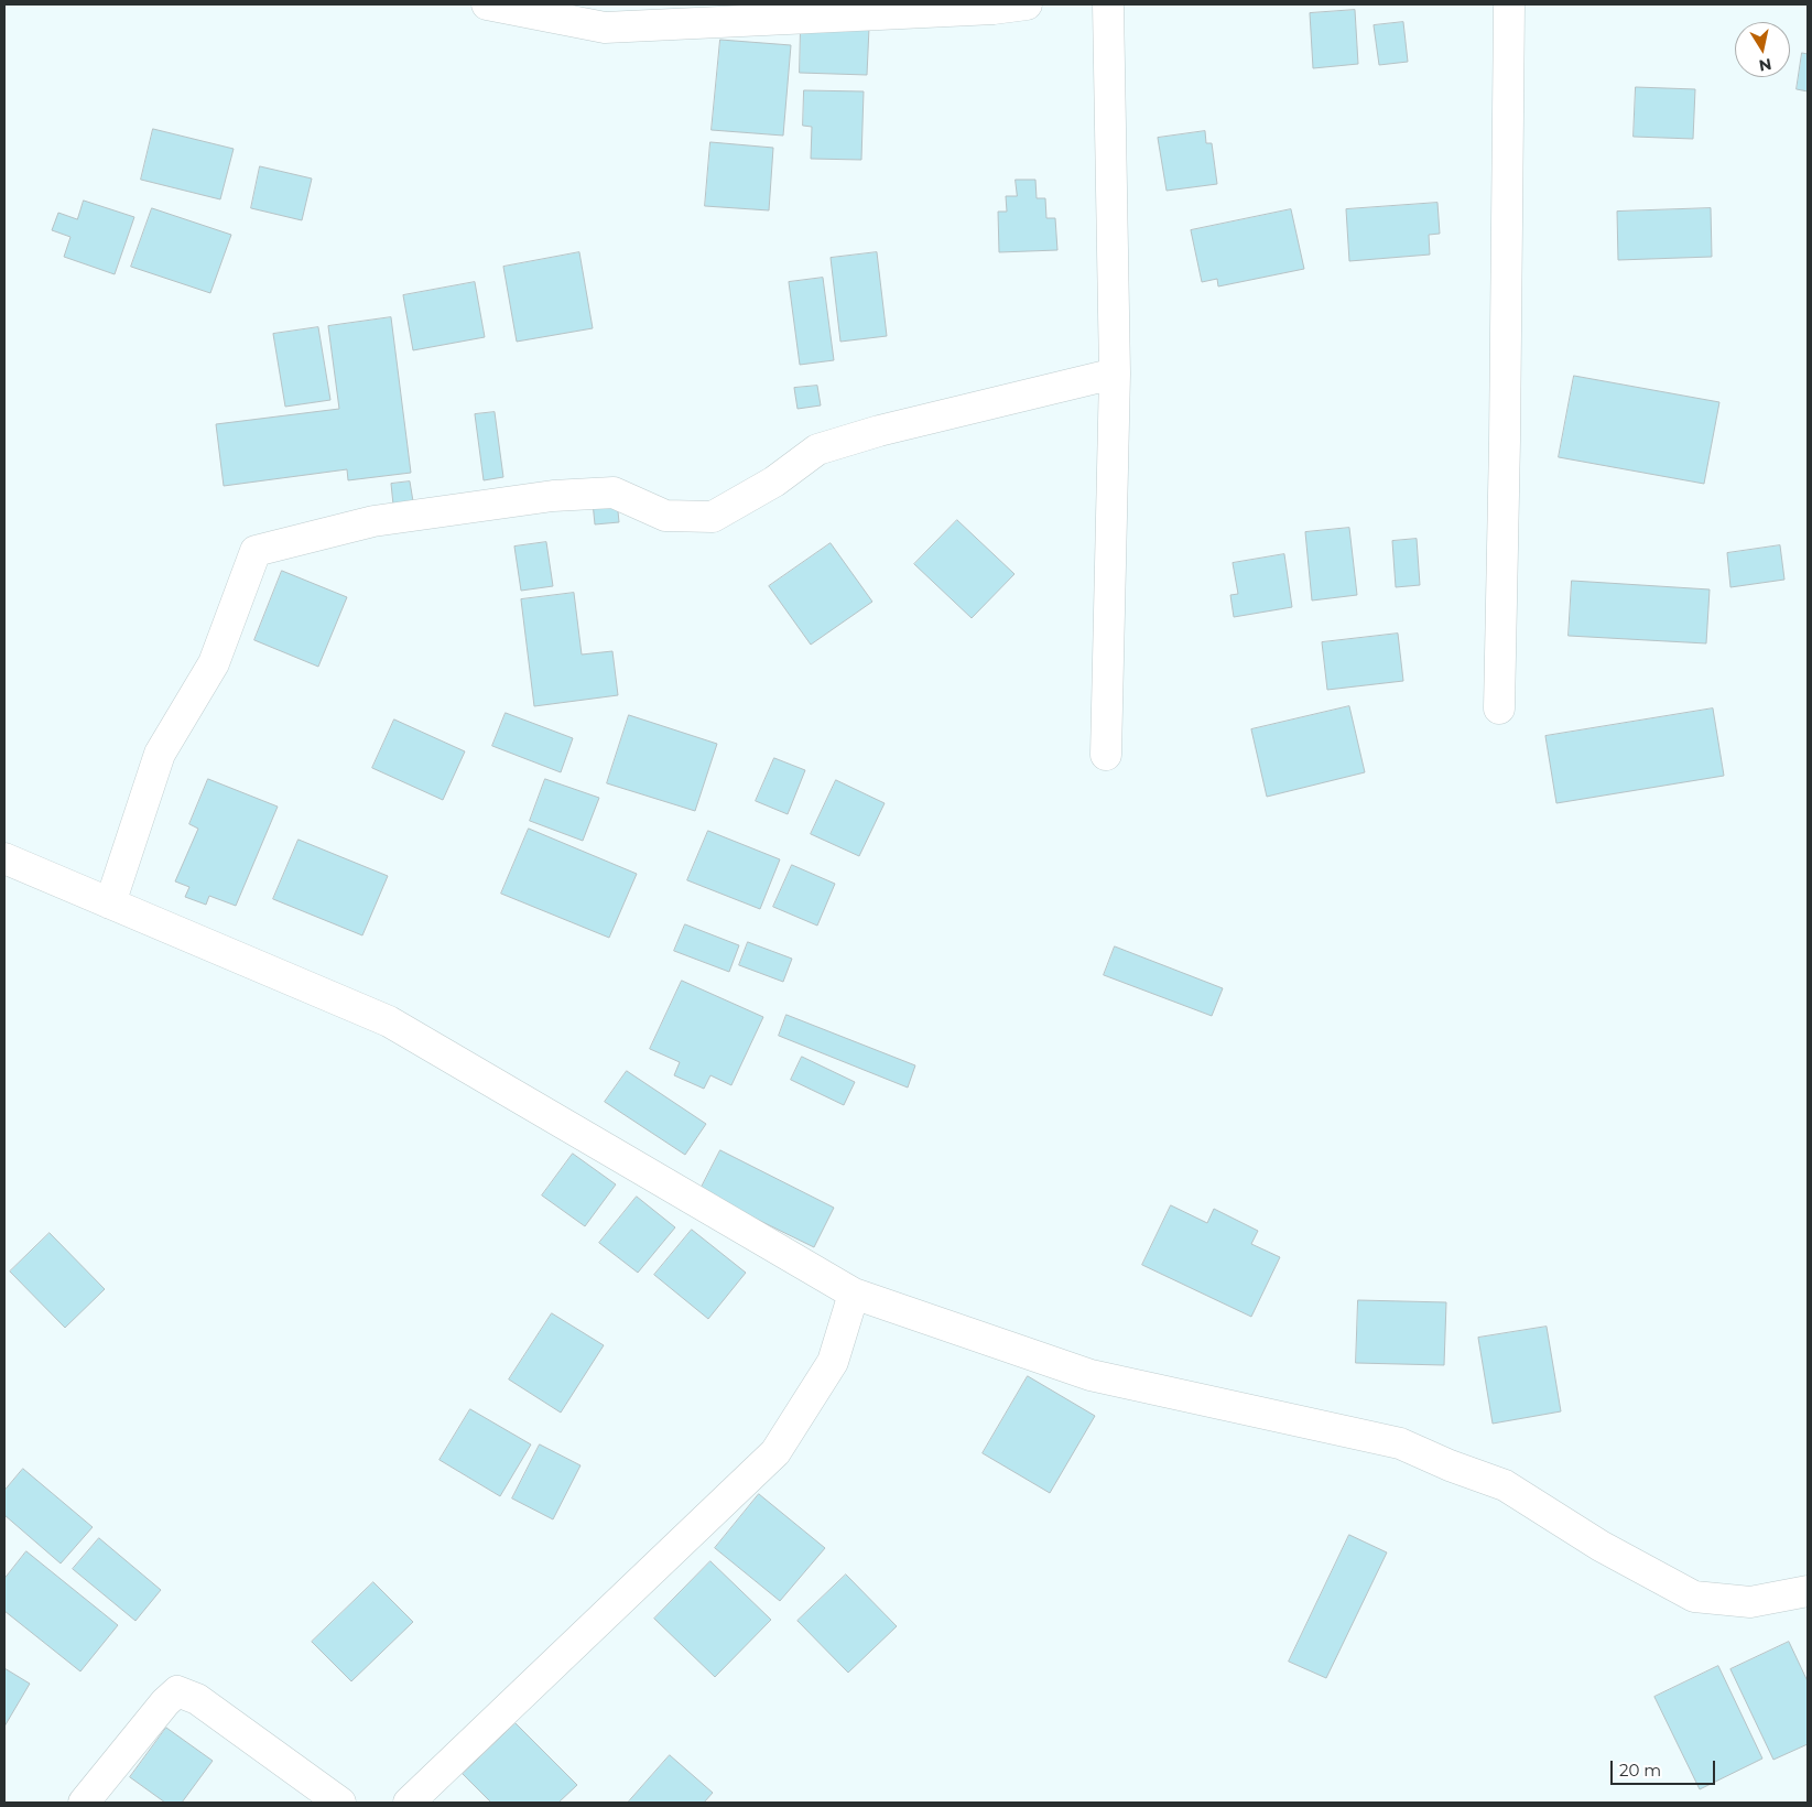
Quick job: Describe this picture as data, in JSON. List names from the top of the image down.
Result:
{
  "scale_bar": "20 m",
  "north": "bottom"
}
